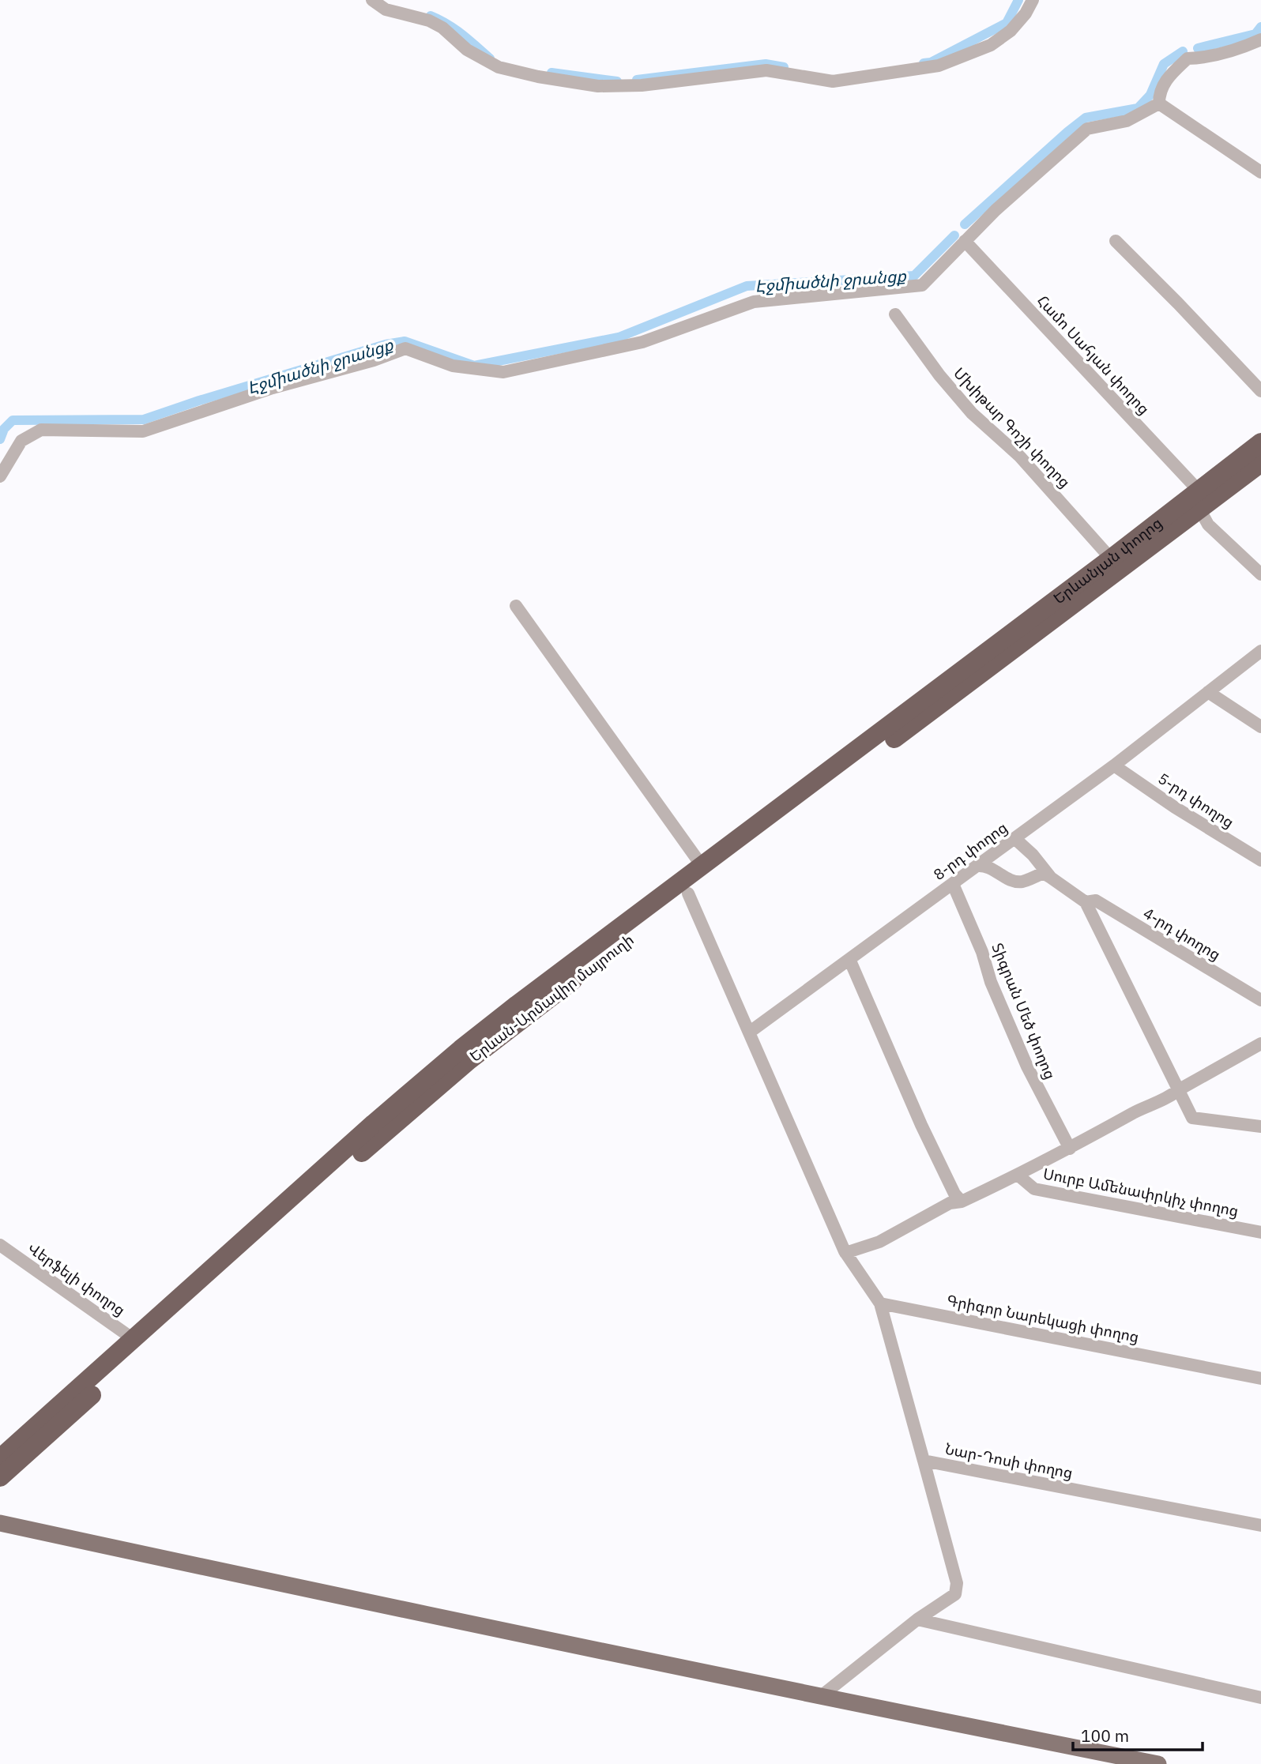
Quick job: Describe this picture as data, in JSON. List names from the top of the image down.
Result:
{
  "streets": {
    "highway": ["Երևանյան փողոց", "Երևան-Արմավիր մայրուղի"],
    "street": [
      "Համո Սահյան փողոց",
      "Մխիթար Գոշի փողոց",
      "5-րդ փողոց",
      "8-րդ փողոց",
      "4-րդ փողոց",
      "Տիգրան Մեծ փողոց",
      "Սուրբ Ամենափրկիչ փողոց",
      "Վերֆելի փողոց",
      "Գրիգոր Նարեկացի փողոց",
      "Նար-Դոսի փողոց"
    ]
  },
  "crossings": [
    ["Համո Սահյան փողոց", "Երևանյան փողոց"],
    ["Մխիթար Գոշի փողոց", "Երևանյան փողոց"],
    ["Երևանյան փողոց", "Երևան-Արմավիր մայրուղի"],
    ["5-րդ փողոց", "8-րդ փողոց"],
    ["8-րդ փողոց", "Տիգրան Մեծ փողոց"]
  ],
  "water": ["Էջմիածնի ջրանցք"],
  "scale_bar": "100 m"
}
